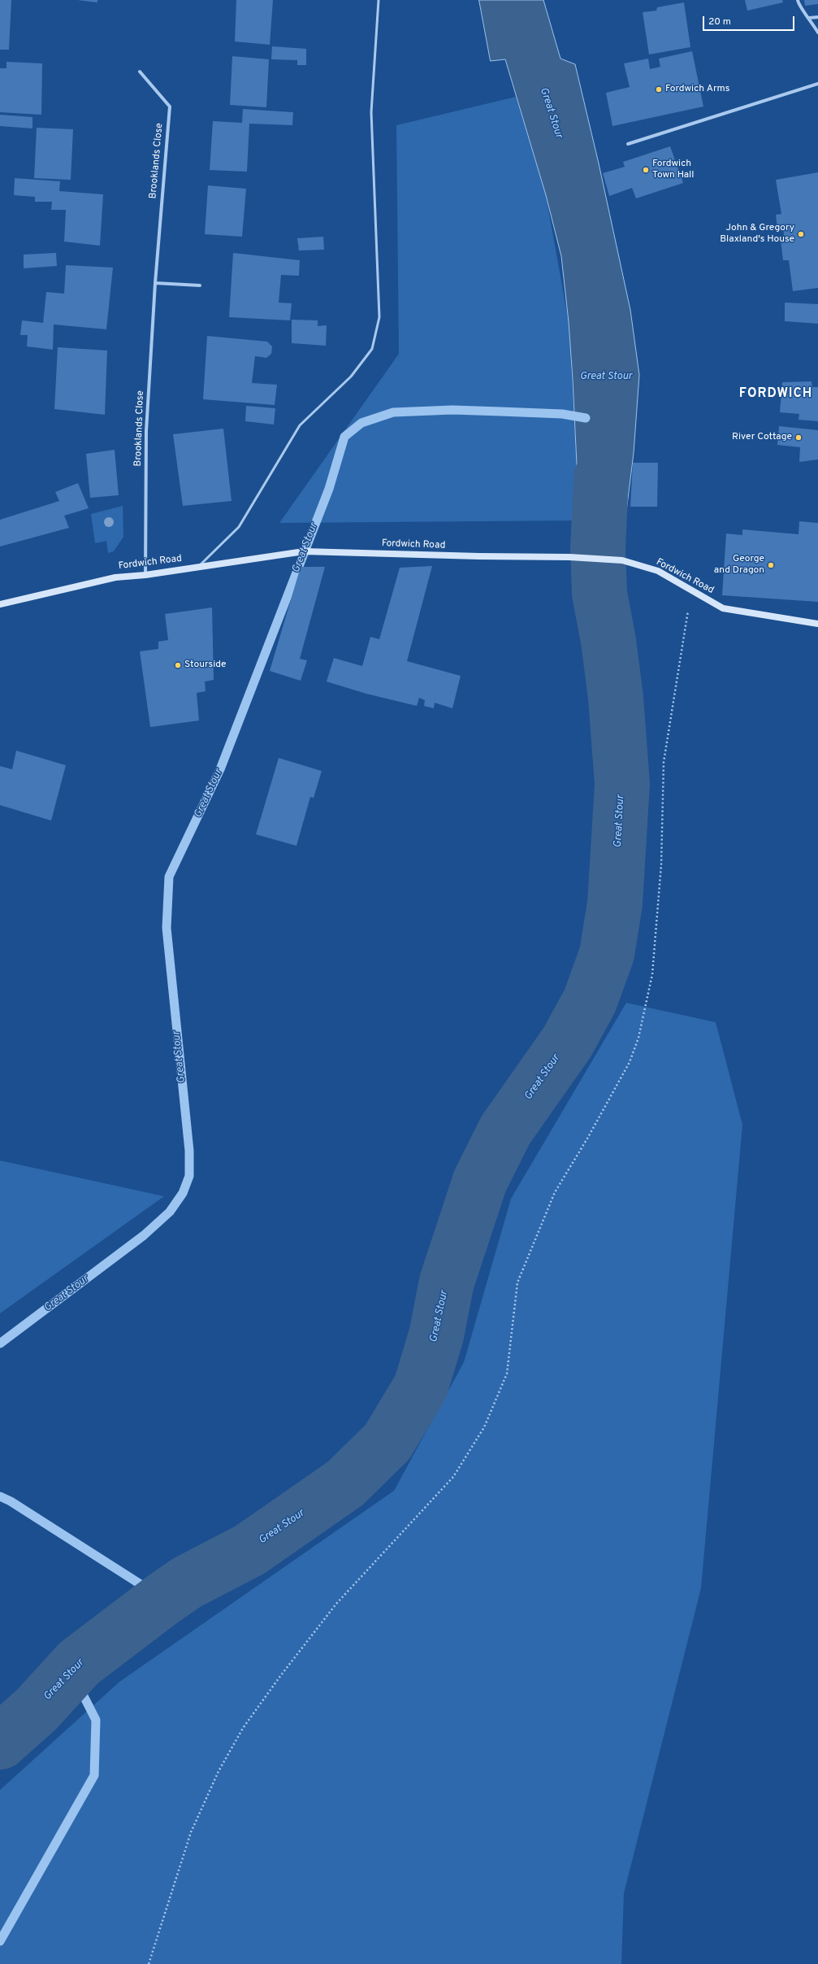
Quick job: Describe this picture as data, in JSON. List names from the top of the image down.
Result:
{
  "streets": {
    "street": ["Brooklands Close", "Fordwich Road"]
  },
  "crossings": [
    ["Brooklands Close", "Fordwich Road"]
  ],
  "districts": ["FORDWICH"],
  "water": ["Great Stour"],
  "places": [
    "Fordwich Arms",
    "Fordwich Town Hall",
    "John & Gregory Blaxland's House",
    "River Cottage",
    "George and Dragon",
    "Stourside"
  ],
  "scale_bar": "20 m"
}
